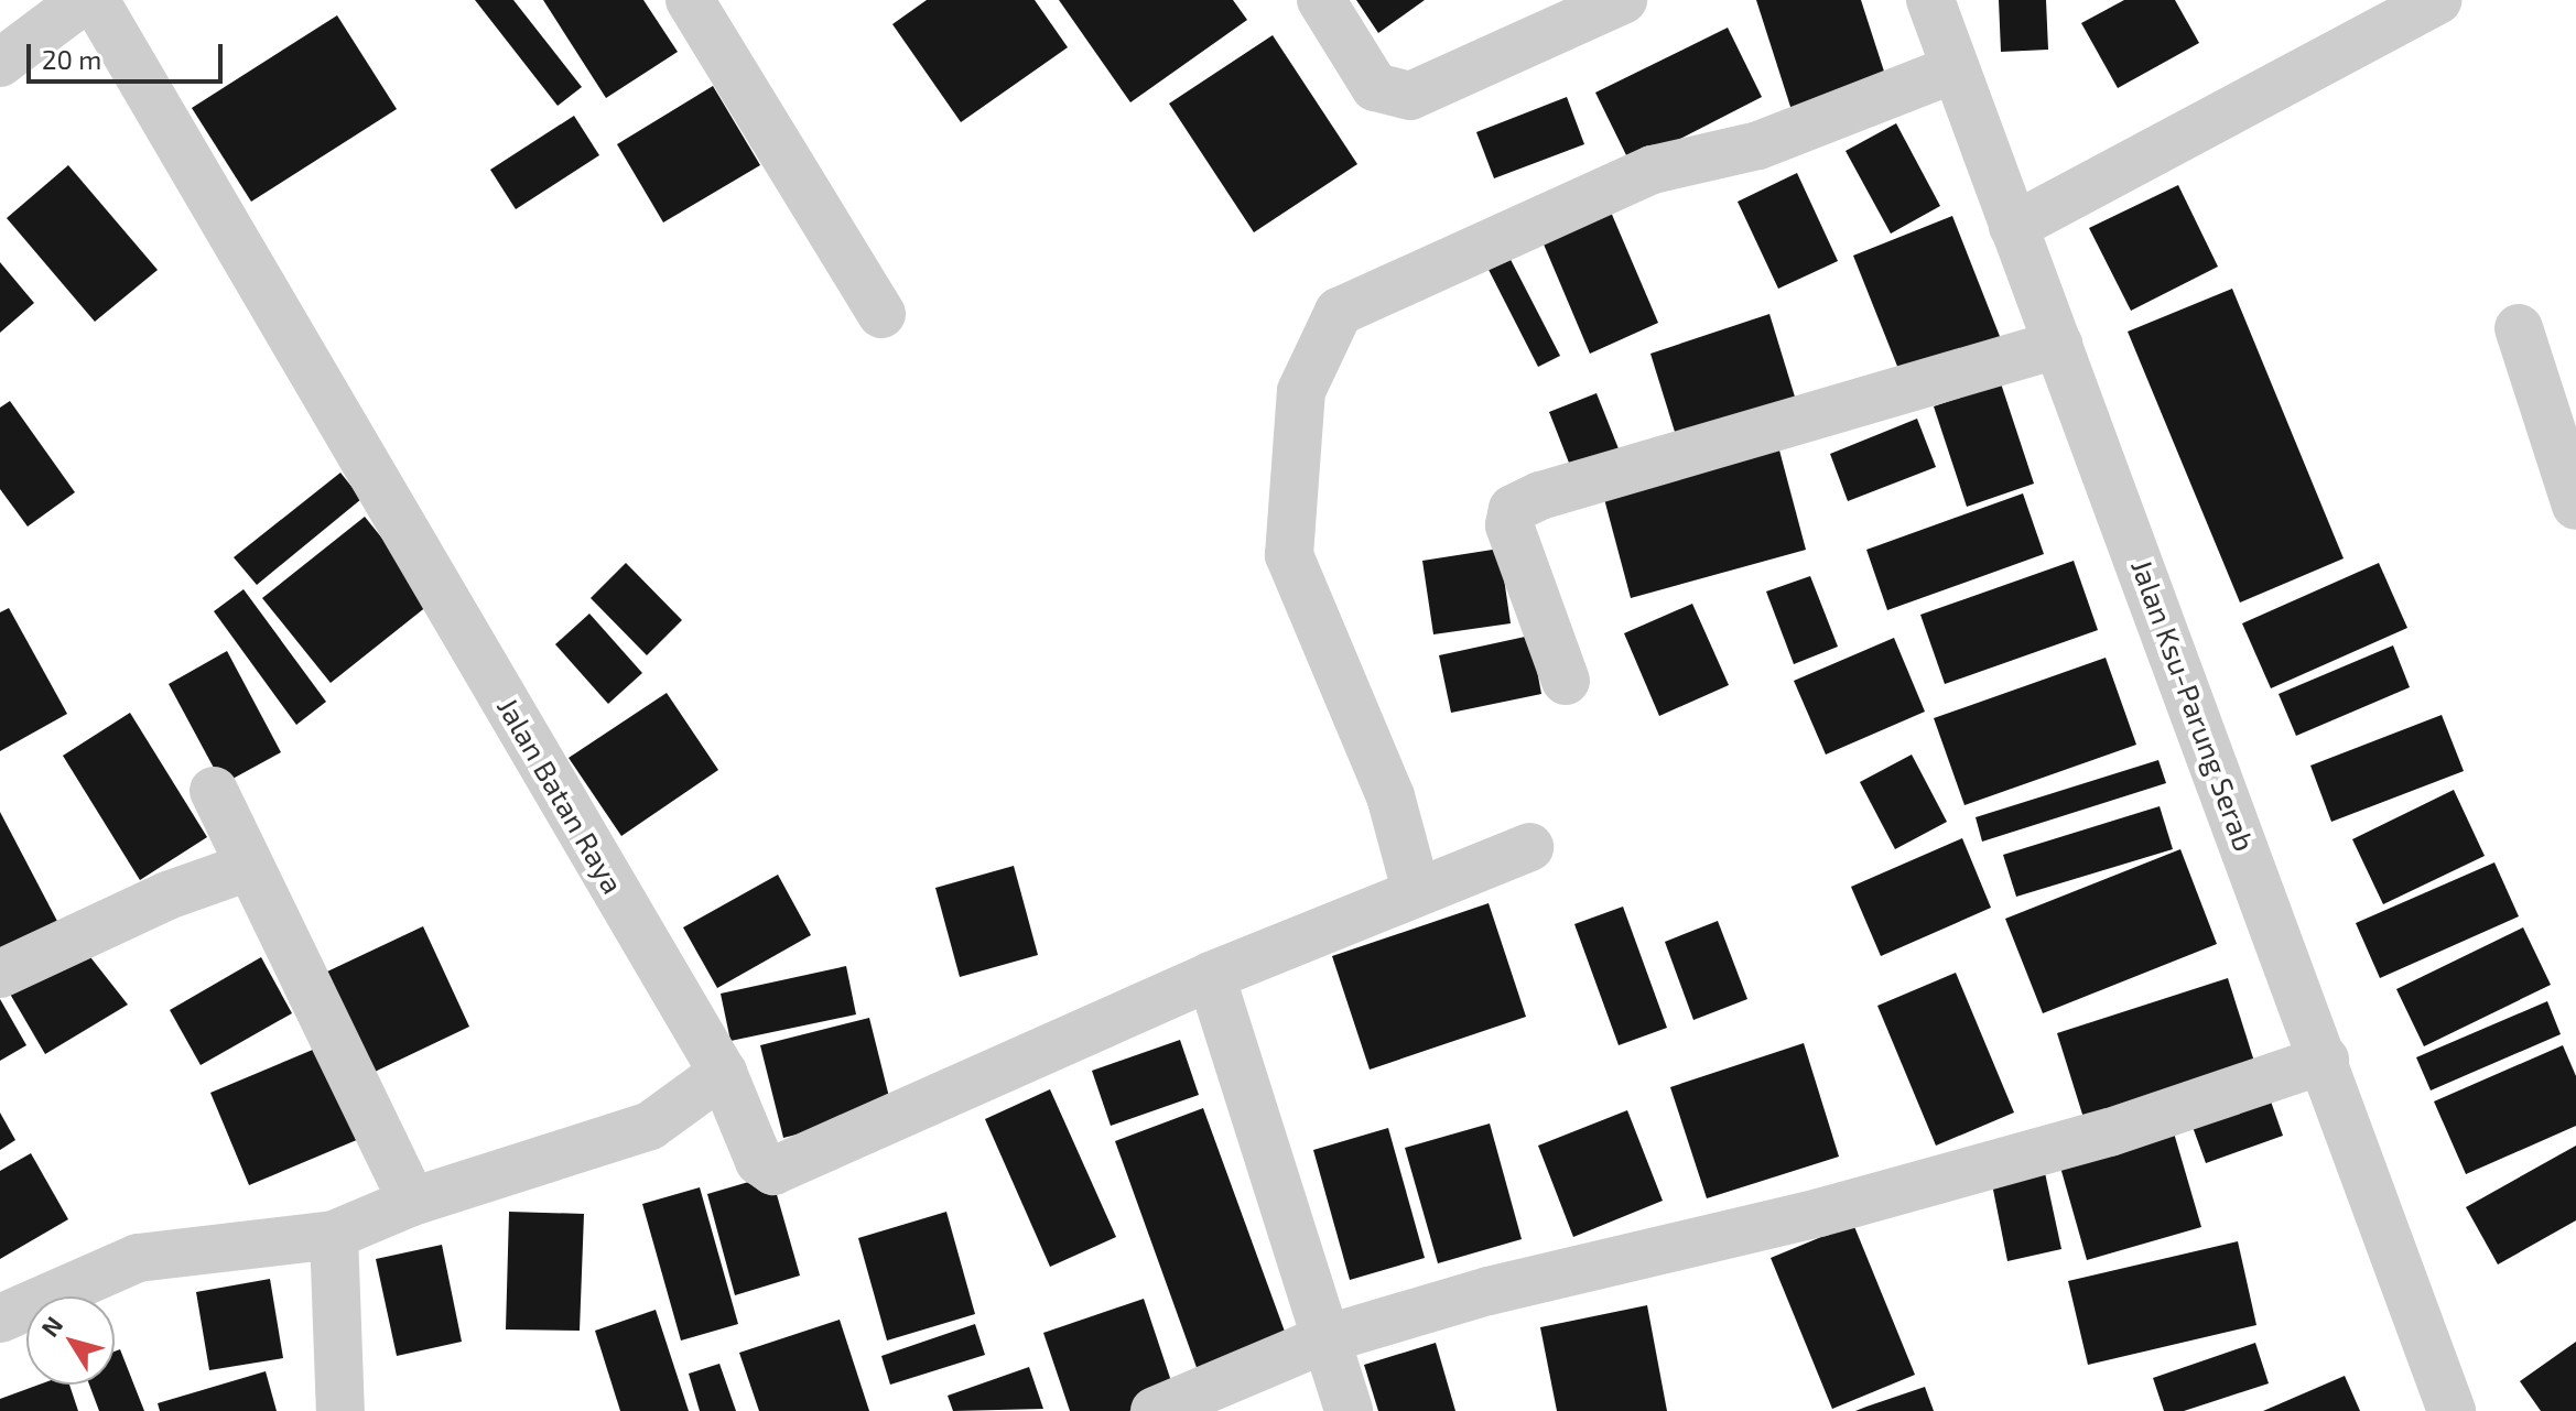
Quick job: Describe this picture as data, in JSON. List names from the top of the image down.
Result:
{
  "streets": {
    "street": ["Jalan Ksu-Parung Serab", "Jalan Batan Raya"]
  },
  "scale_bar": "20 m",
  "north": "top left"
}
